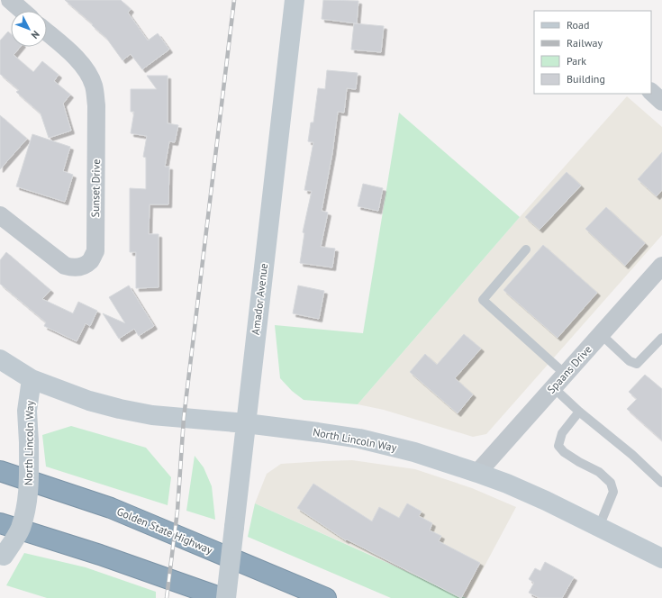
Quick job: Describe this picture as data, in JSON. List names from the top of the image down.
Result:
{
  "streets": {
    "highway": ["Golden State Highway"],
    "street": [
      "Sunset Drive",
      "Amador Avenue",
      "Spaans Drive",
      "North Lincoln Way"
    ]
  },
  "crossings": [
    ["Amador Avenue", "North Lincoln Way"],
    ["Spaans Drive", "North Lincoln Way"]
  ],
  "legend": [
    "Road",
    "Railway",
    "Park",
    "Building"
  ],
  "north": "bottom right"
}
